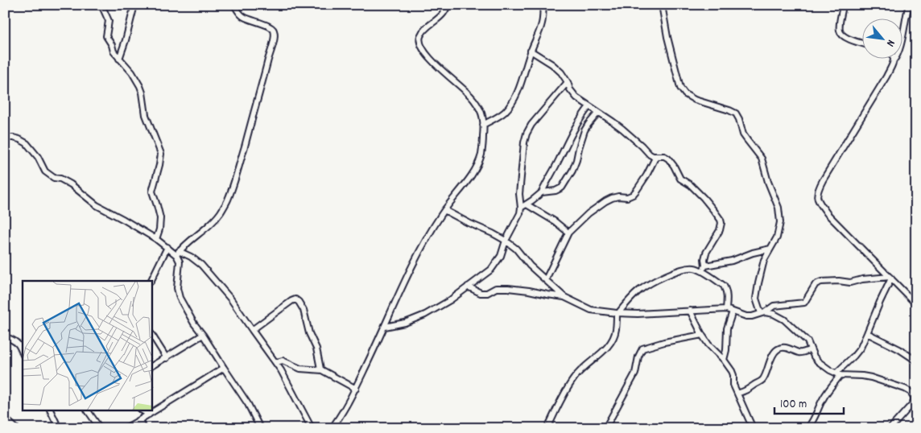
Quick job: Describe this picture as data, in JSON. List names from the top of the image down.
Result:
{
  "scale_bar": "100 m",
  "north": "bottom right"
}
